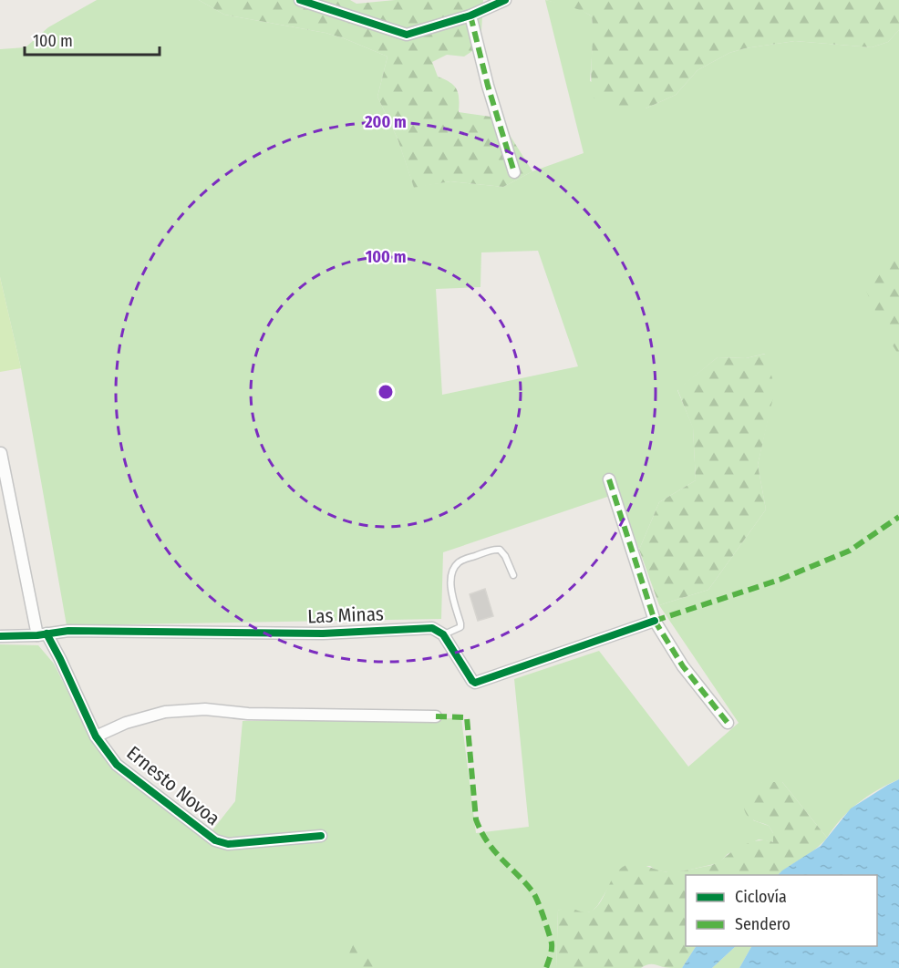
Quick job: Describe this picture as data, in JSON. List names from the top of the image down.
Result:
{
  "streets": {
    "street": ["Las Minas", "Ernesto Novoa"]
  },
  "crossings": [
    ["Las Minas", "Ernesto Novoa"]
  ],
  "legend": ["Ciclovía", "Sendero"],
  "scale_bar": "100 m",
  "rings": ["200 m", "100 m"]
}
